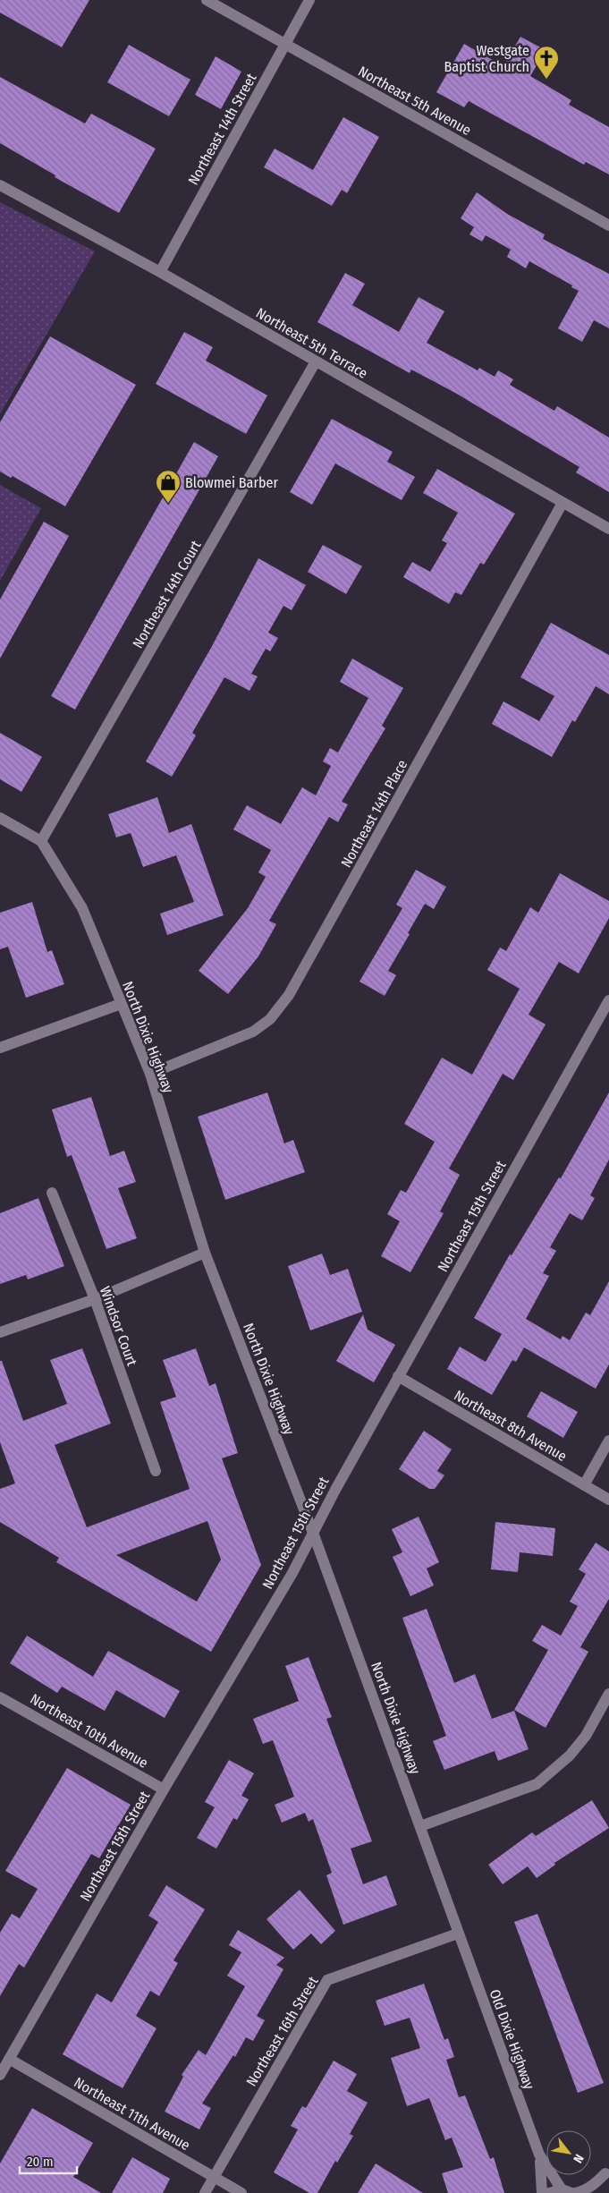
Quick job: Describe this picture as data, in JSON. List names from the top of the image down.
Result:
{
  "streets": {
    "street": [
      "Northeast 5th Avenue",
      "Northeast 14th Street",
      "Northeast 5th Terrace",
      "Northeast 14th Court",
      "Northeast 14th Place",
      "North Dixie Highway",
      "Northeast 15th Street",
      "Windsor Court",
      "Northeast 8th Avenue",
      "Northeast 10th Avenue",
      "Northeast 16th Street",
      "Old Dixie Highway",
      "Northeast 11th Avenue"
    ]
  },
  "crossings": [
    ["Northeast 5th Avenue", "Northeast 14th Street"],
    ["Northeast 14th Street", "Northeast 5th Terrace"],
    ["Northeast 5th Terrace", "Northeast 14th Court"],
    ["Northeast 5th Terrace", "Northeast 14th Place"],
    ["Northeast 14th Court", "North Dixie Highway"],
    ["Northeast 14th Place", "North Dixie Highway"],
    ["North Dixie Highway", "Northeast 15th Street"],
    ["North Dixie Highway", "Northeast 16th Street"],
    ["North Dixie Highway", "Old Dixie Highway"],
    ["Northeast 15th Street", "Northeast 8th Avenue"],
    ["Northeast 15th Street", "Northeast 10th Avenue"],
    ["Northeast 15th Street", "Northeast 11th Avenue"],
    ["Northeast 16th Street", "Old Dixie Highway"],
    ["Northeast 16th Street", "Northeast 11th Avenue"]
  ],
  "places": {
    "church": ["Westgate Baptist Church"],
    "shop": ["Blowmei Barber"]
  },
  "scale_bar": "20 m",
  "north": "bottom right"
}
